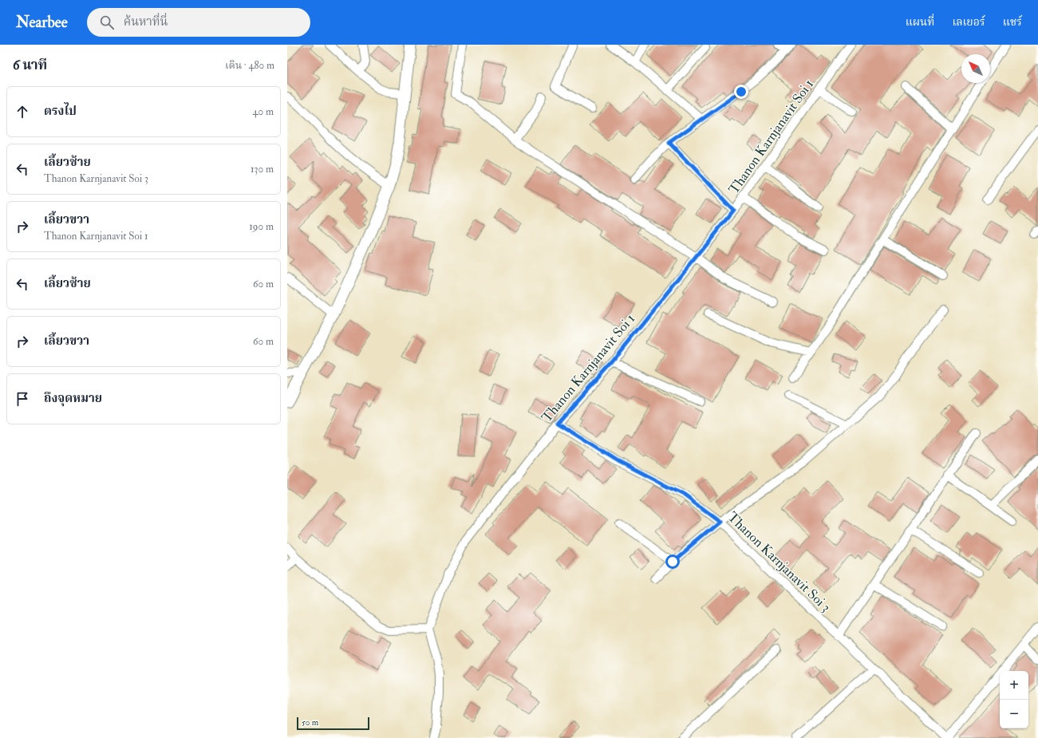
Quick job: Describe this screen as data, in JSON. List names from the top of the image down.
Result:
{
  "streets": {
    "street": ["Thanon Karnjanavit Soi 1", "Thanon Karnjanavit Soi 3"]
  },
  "crossings": [
    ["Thanon Karnjanavit Soi 1", "Thanon Karnjanavit Soi 3"]
  ],
  "scale_bar": "50 m",
  "north": "top left",
  "page": {
    "header": "Nearbee",
    "search": "ค้นหาที่นี่",
    "nav": ["แผนที่", "เลเยอร์", "แชร์"],
    "heading": ["6 นาที", "เดิน · 480 m"],
    "list": [
      ["ตรงไป", "40 m"],
      ["เลี้ยวซ้าย", "Thanon Karnjanavit Soi 3", "130 m"],
      ["เลี้ยวขวา", "Thanon Karnjanavit Soi 1", "190 m"],
      ["เลี้ยวซ้าย", "60 m"],
      ["เลี้ยวขวา", "60 m"],
      "ถึงจุดหมาย"
    ],
    "map_buttons": ["+", "−"],
    "scale": "50 m"
  }
}
